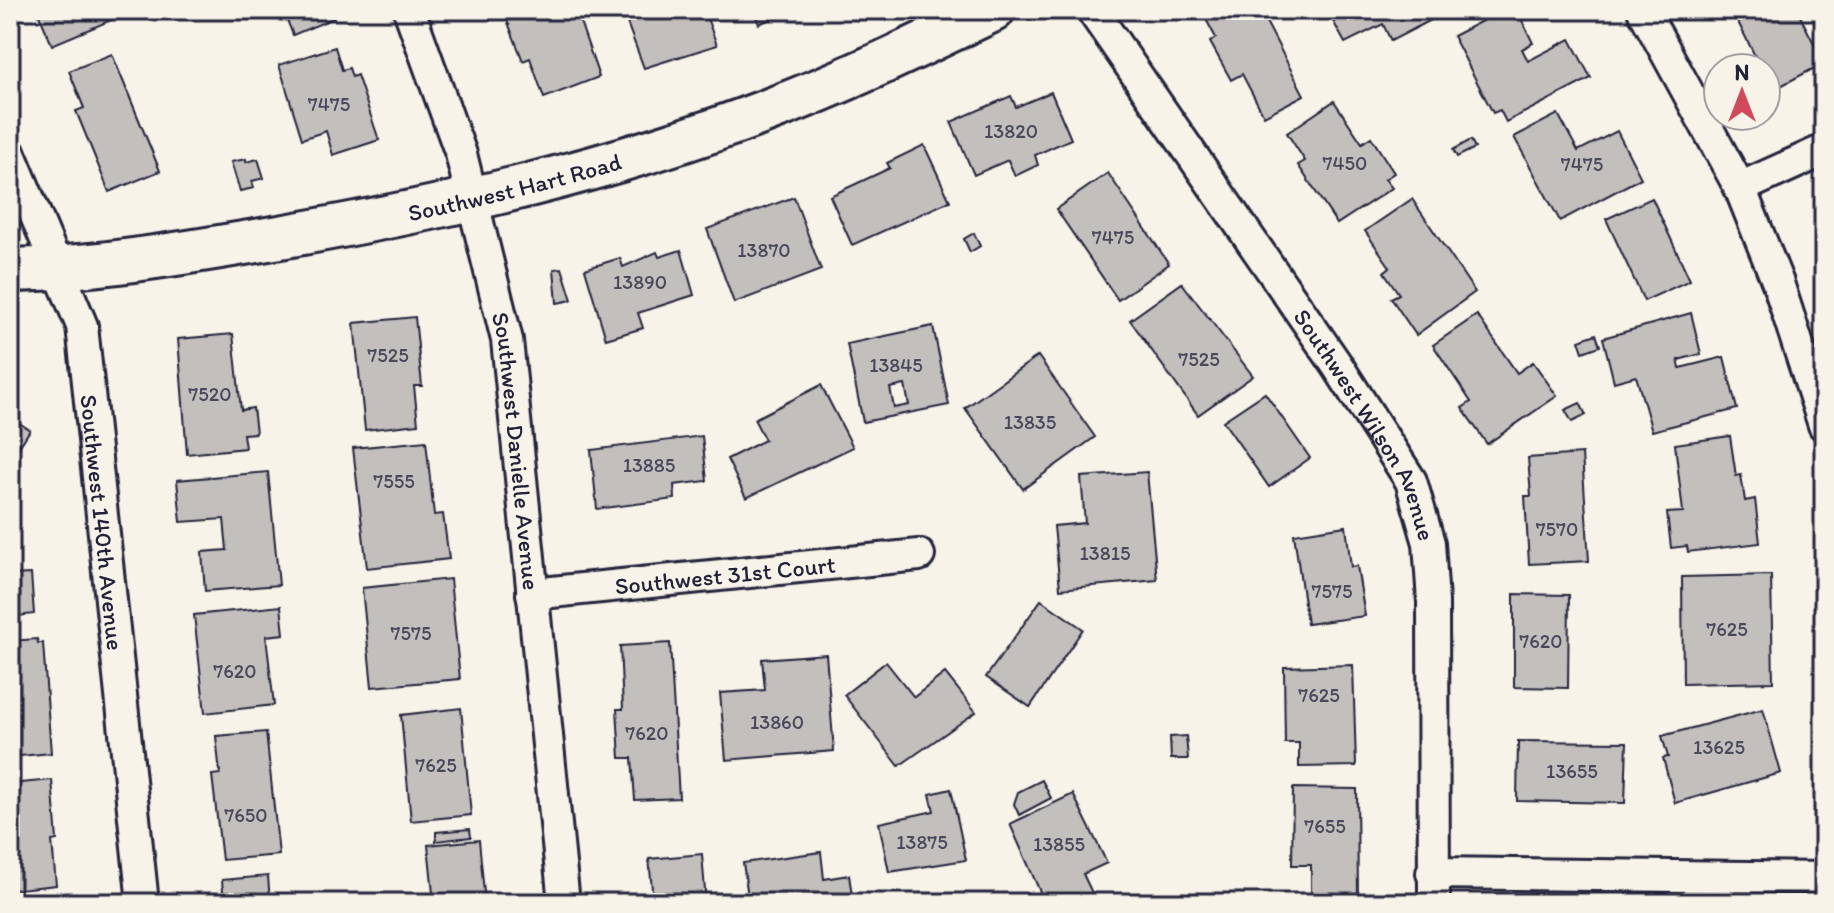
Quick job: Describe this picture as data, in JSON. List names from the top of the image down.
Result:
{
  "streets": {
    "street": [
      "Southwest Hart Road",
      "Southwest Wilson Avenue",
      "Southwest Danielle Avenue",
      "Southwest 140th Avenue",
      "Southwest 31st Court"
    ]
  },
  "crossings": [
    ["Southwest Hart Road", "Southwest Danielle Avenue"],
    ["Southwest Hart Road", "Southwest 140th Avenue"],
    ["Southwest Danielle Avenue", "Southwest 31st Court"]
  ],
  "house_numbers": [
    "7475",
    "13820",
    "7450",
    "7475",
    "7475",
    "13870",
    "13890",
    "7525",
    "7525",
    "13845",
    "7520",
    "13835",
    "13885",
    "7555",
    "7570",
    "13815",
    "7575",
    "7625",
    "7575",
    "7620",
    "7620",
    "7625",
    "13860",
    "7620",
    "13625",
    "7625",
    "13655",
    "7650",
    "7655",
    "13875",
    "13855"
  ],
  "north": "top"
}
